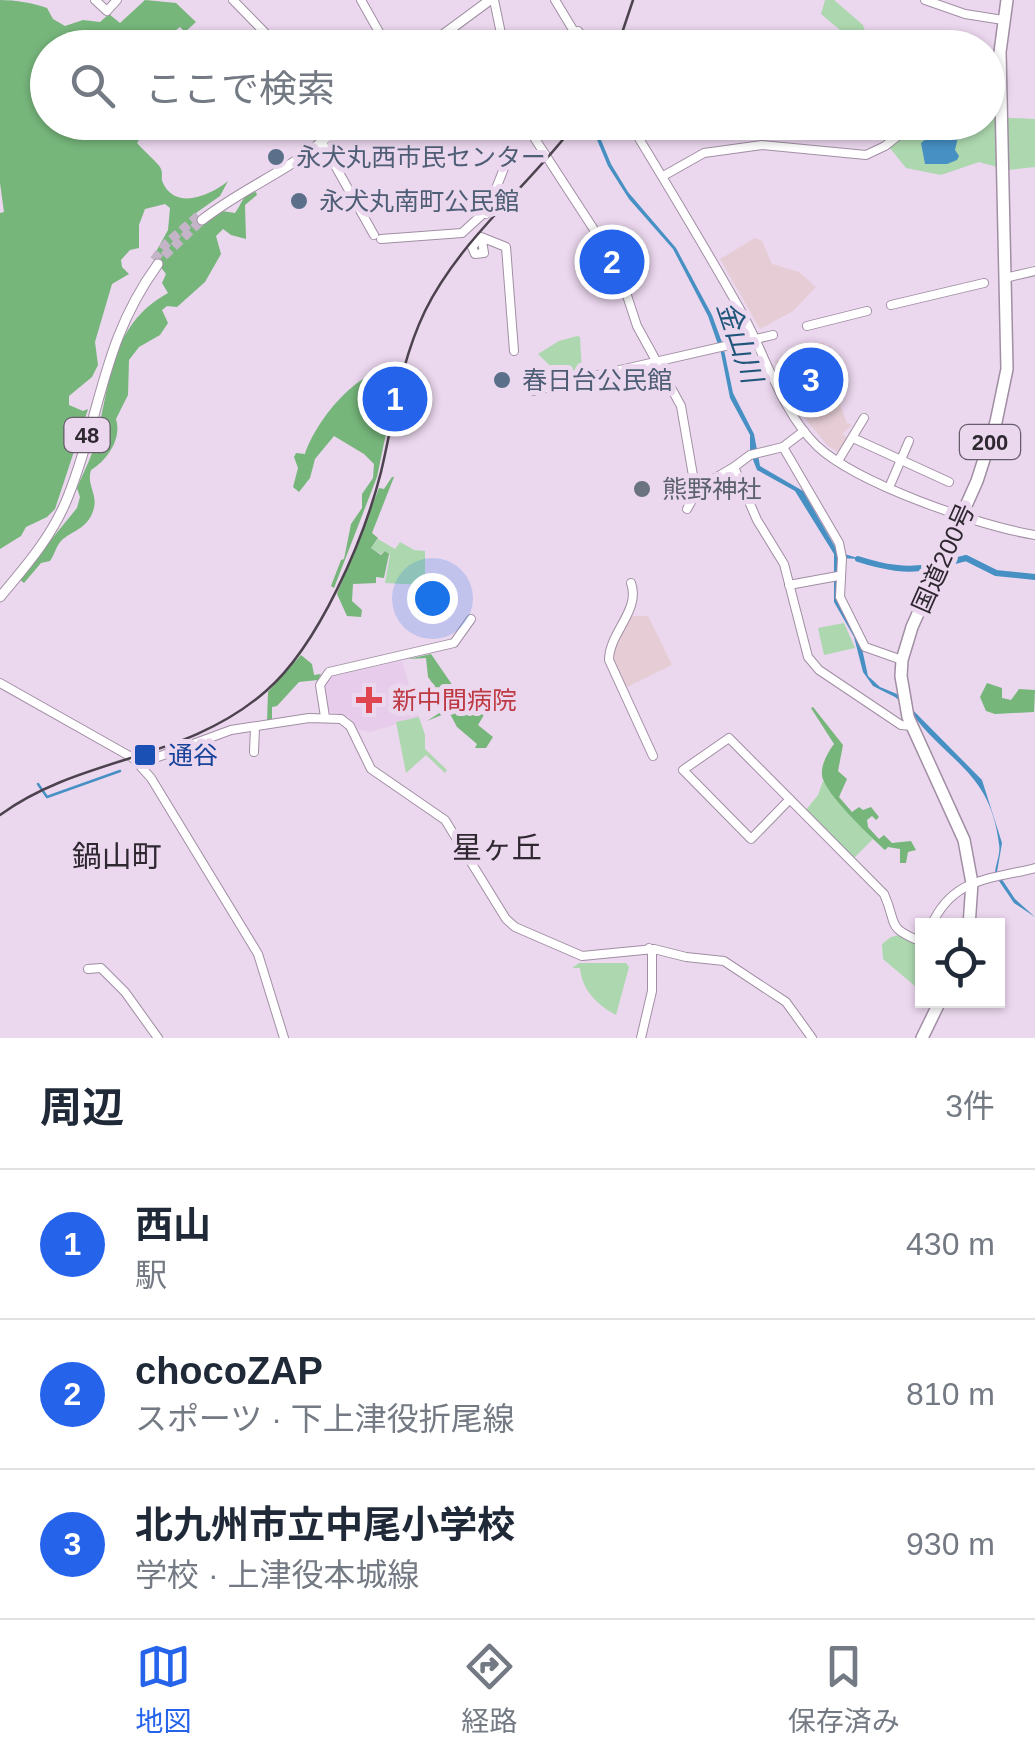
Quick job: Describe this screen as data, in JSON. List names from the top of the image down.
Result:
{
  "streets": {
    "highway": ["200", "国道200号"],
    "main road": ["48"]
  },
  "districts": ["星ヶ丘", "鍋山町"],
  "water": ["金山川"],
  "places": {
    "other": [
      "永犬丸西市民センター",
      "永犬丸南町公民館",
      "春日台公民館",
      "熊野神社"
    ],
    "health": ["新中間病院"],
    "transit": ["通谷"]
  },
  "page": {
    "search": "ここで検索",
    "pins": ["2", "3", "1"],
    "heading": ["周辺", "3件"],
    "list": [
      {
        "mark": "1",
        "name": "西山",
        "note": "駅",
        "value": "430 m"
      },
      {
        "mark": "2",
        "name": "chocoZAP",
        "note": "スポーツ · 下上津役折尾線",
        "value": "810 m"
      },
      {
        "mark": "3",
        "name": "北九州市立中尾小学校",
        "note": "学校 · 上津役本城線",
        "value": "930 m"
      }
    ],
    "nav": ["地図", "経路", "保存済み"]
  }
}
